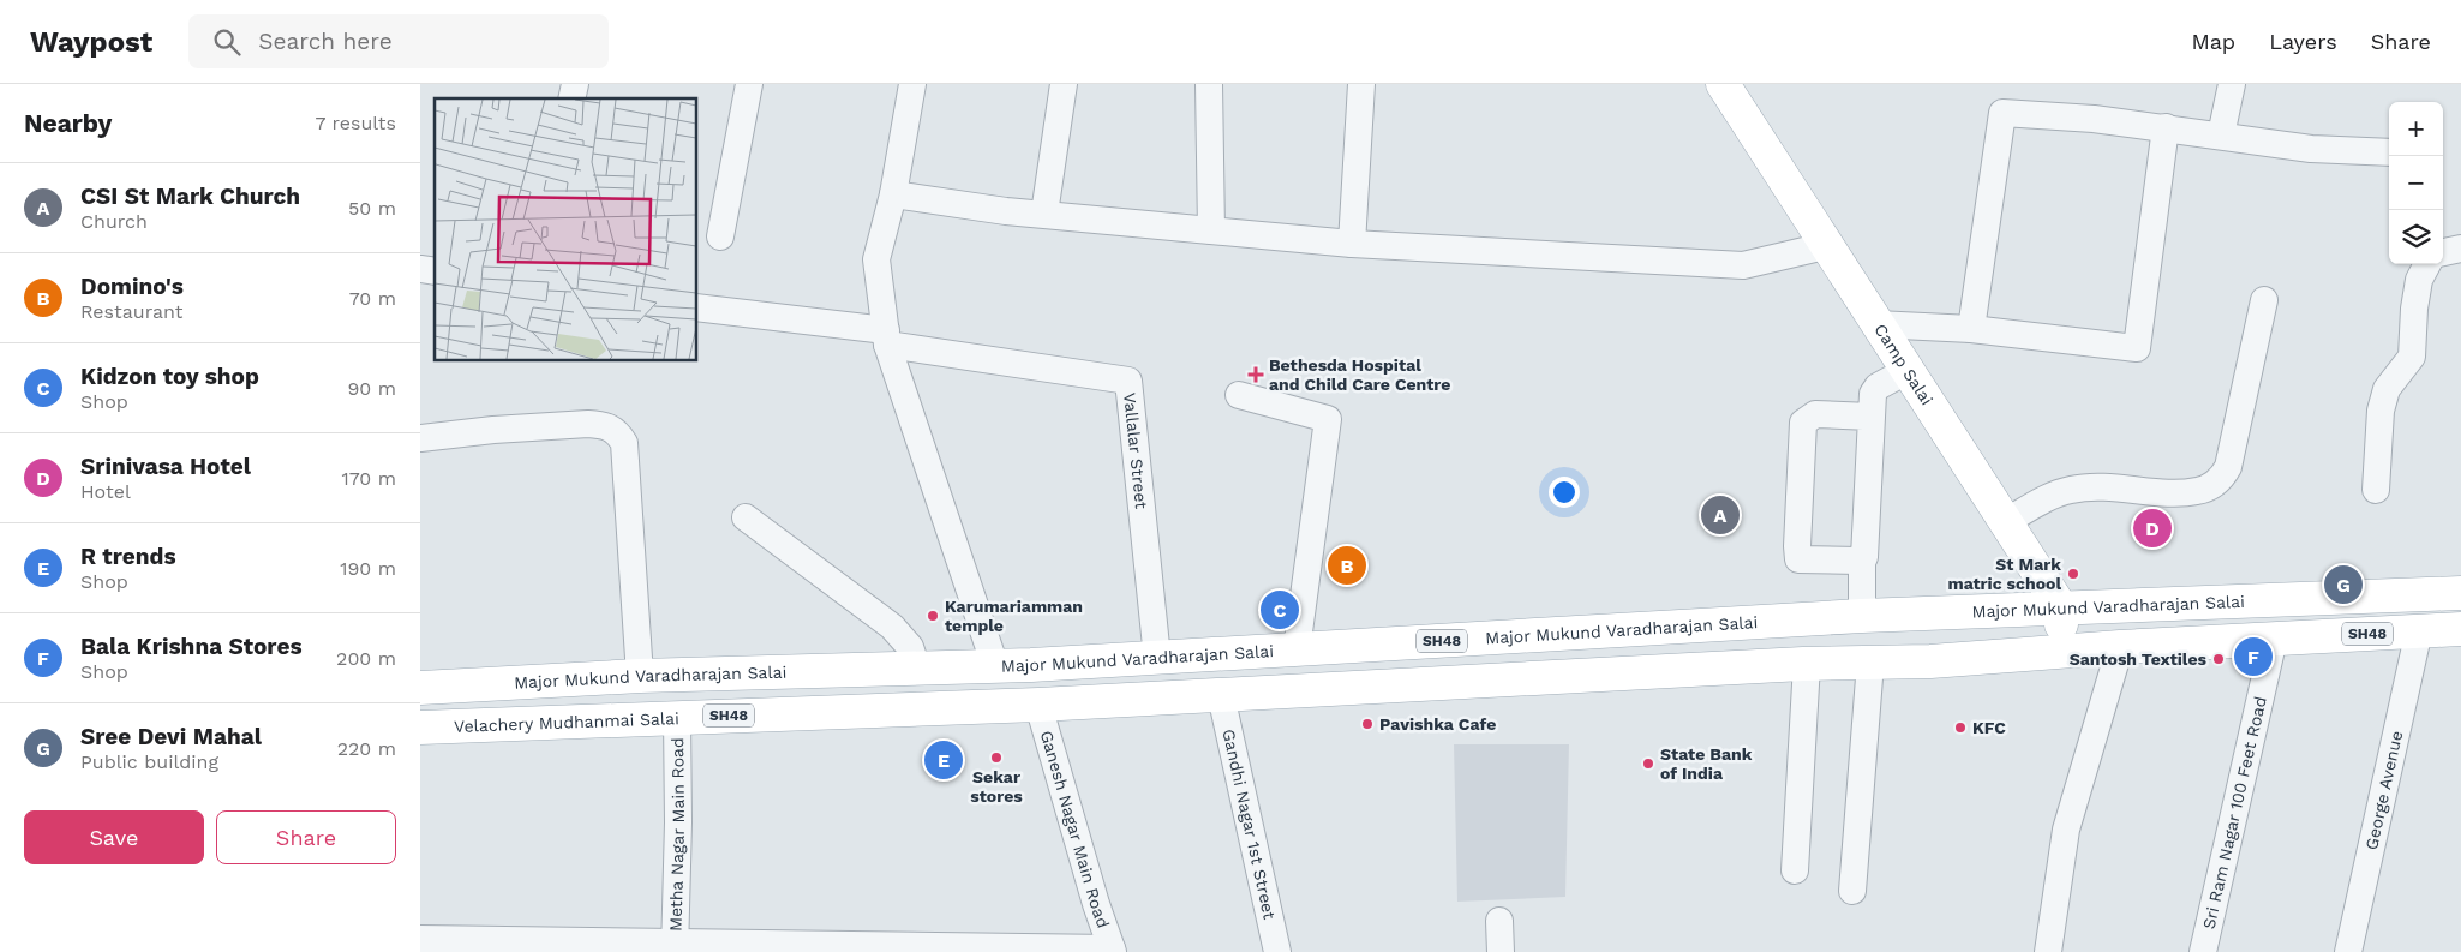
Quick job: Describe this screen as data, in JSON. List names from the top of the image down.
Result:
{
  "streets": {
    "main road": [
      "Camp Salai",
      "Major Mukund Varadharajan Salai",
      "SH48",
      "Velachery Mudhanmai Salai"
    ],
    "street": [
      "Vallalar Street",
      "George Avenue",
      "Sri Ram Nagar 100 Feet Road",
      "Gandhi Nagar 1st Street",
      "Ganesh Nagar Main Road",
      "Metha Nagar Main Road"
    ]
  },
  "crossings": [
    ["Camp Salai", "Major Mukund Varadharajan Salai"],
    ["Camp Salai", "SH48"],
    ["Vallalar Street", "Major Mukund Varadharajan Salai"],
    ["SH48", "Velachery Mudhanmai Salai"],
    ["SH48", "George Avenue"],
    ["SH48", "Sri Ram Nagar 100 Feet Road"],
    ["SH48", "Gandhi Nagar 1st Street"],
    ["SH48", "Ganesh Nagar Main Road"],
    ["Velachery Mudhanmai Salai", "Ganesh Nagar Main Road"],
    ["Velachery Mudhanmai Salai", "Metha Nagar Main Road"]
  ],
  "places": {
    "health": ["Bethesda Hospital and Child Care Centre"],
    "other": [
      "St Mark matric school",
      "Karumariamman temple",
      "Santosh Textiles",
      "Pavishka Cafe",
      "KFC",
      "Sekar stores",
      "State Bank of India"
    ]
  },
  "page": {
    "header": "Waypost",
    "search": "Search here",
    "nav": ["Map", "Layers", "Share"],
    "heading": ["Nearby", "7 results"],
    "map_buttons": ["+", "−"],
    "list": [
      {
        "mark": "A",
        "name": "CSI St Mark Church",
        "note": "Church",
        "value": "50 m"
      },
      {
        "mark": "B",
        "name": "Domino's",
        "note": "Restaurant",
        "value": "70 m"
      },
      {
        "mark": "C",
        "name": "Kidzon toy shop",
        "note": "Shop",
        "value": "90 m"
      },
      {
        "mark": "D",
        "name": "Srinivasa Hotel",
        "note": "Hotel",
        "value": "170 m"
      },
      {
        "mark": "E",
        "name": "R trends",
        "note": "Shop",
        "value": "190 m"
      },
      {
        "mark": "F",
        "name": "Bala Krishna Stores",
        "note": "Shop",
        "value": "200 m"
      },
      {
        "mark": "G",
        "name": "Sree Devi Mahal",
        "note": "Public building",
        "value": "220 m"
      }
    ],
    "pins": [
      "A",
      "D",
      "B",
      "G",
      "C",
      "F",
      "E"
    ],
    "buttons": ["Save", "Share"]
  }
}
